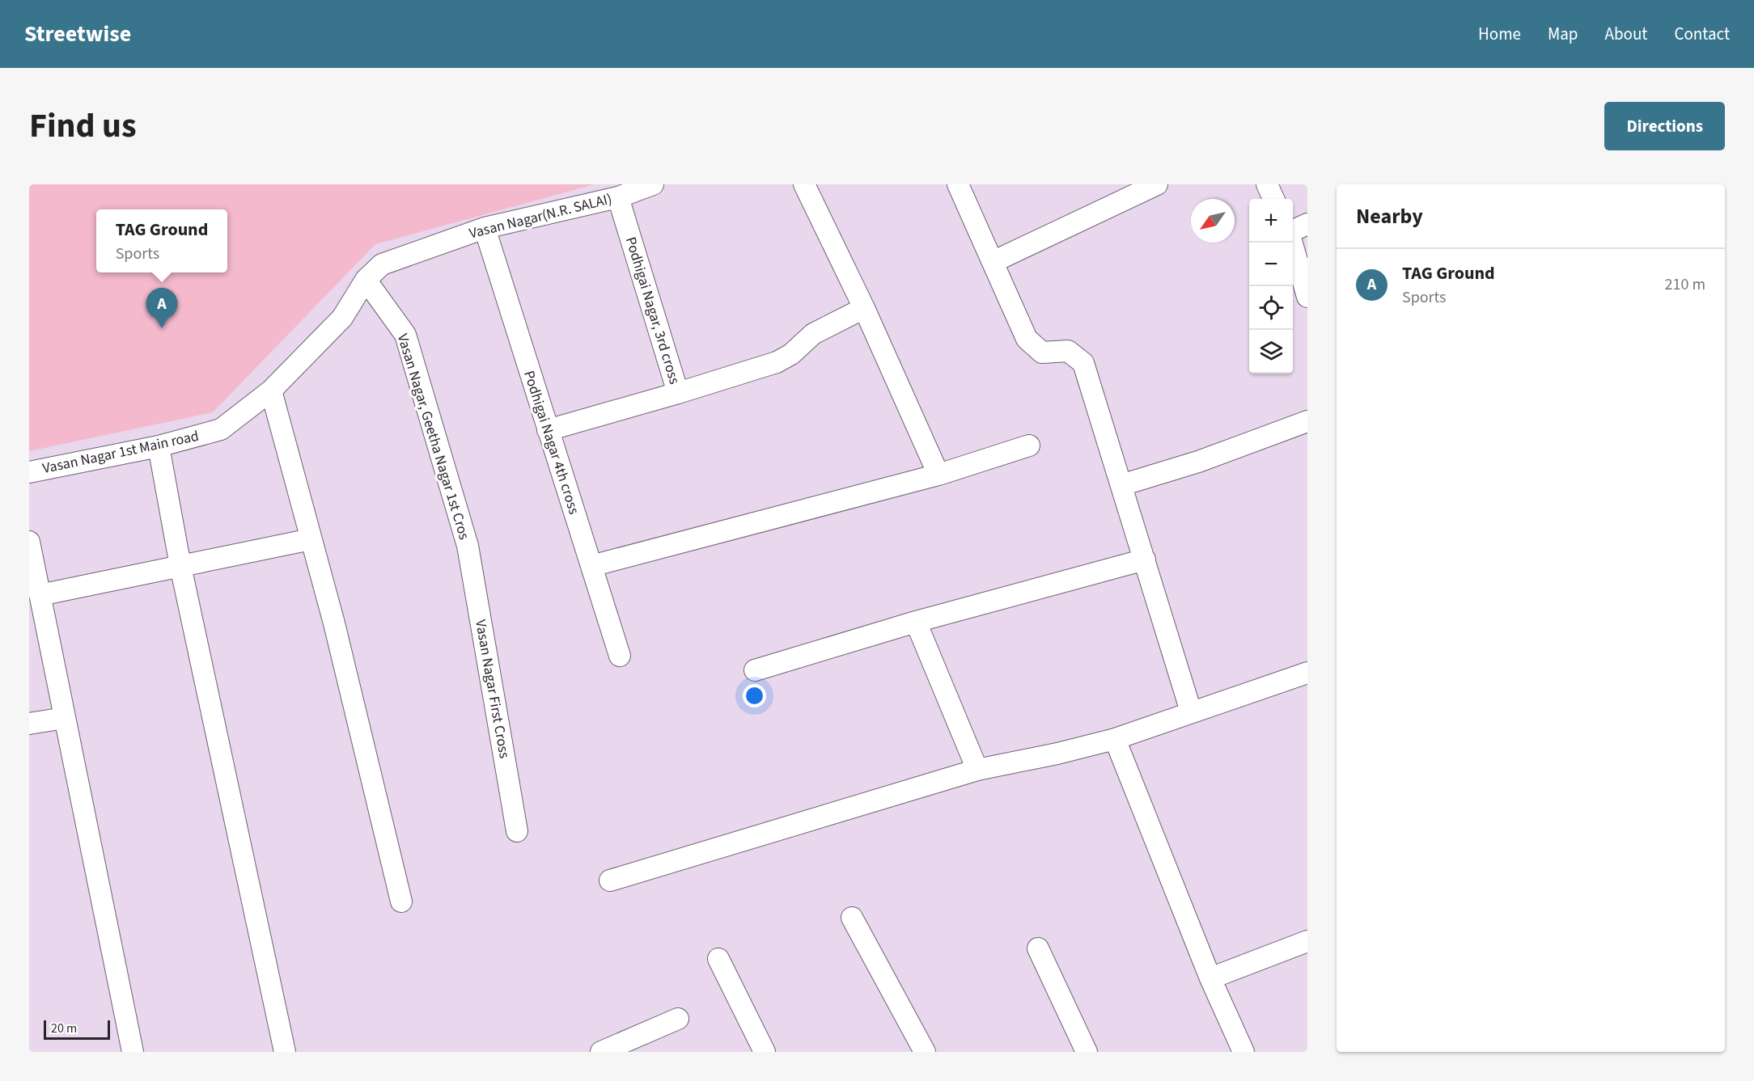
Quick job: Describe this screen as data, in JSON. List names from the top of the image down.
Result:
{
  "streets": {
    "street": [
      "Vasan Nagar(N.R. SALAI)",
      "Podhigai Nagar, 3rd cross",
      "Vasan Nagar, Geetha Nagar 1st Cros",
      "Podhigai Nagar 4th cross",
      "Vasan Nagar 1st Main road",
      "Vasan Nagar First Cross"
    ]
  },
  "crossings": [
    ["Vasan Nagar(N.R. SALAI)", "Podhigai Nagar, 3rd cross"],
    ["Vasan Nagar(N.R. SALAI)", "Vasan Nagar, Geetha Nagar 1st Cros"],
    ["Vasan Nagar(N.R. SALAI)", "Podhigai Nagar 4th cross"],
    ["Vasan Nagar(N.R. SALAI)", "Vasan Nagar 1st Main road"],
    ["Vasan Nagar, Geetha Nagar 1st Cros", "Vasan Nagar First Cross"]
  ],
  "scale_bar": "20 m",
  "north": "bottom left",
  "page": {
    "header": "Streetwise",
    "nav": [
      "Home",
      "Map",
      "About",
      "Contact"
    ],
    "title": "Find us",
    "buttons": "Directions",
    "heading": "Nearby",
    "map_buttons": ["+", "−"],
    "popup": ["TAG Ground", "Sports"],
    "list": [
      {
        "mark": "A",
        "name": "TAG Ground",
        "note": "Sports",
        "value": "210 m"
      }
    ],
    "pins": "A",
    "scale": "20 m"
  }
}
